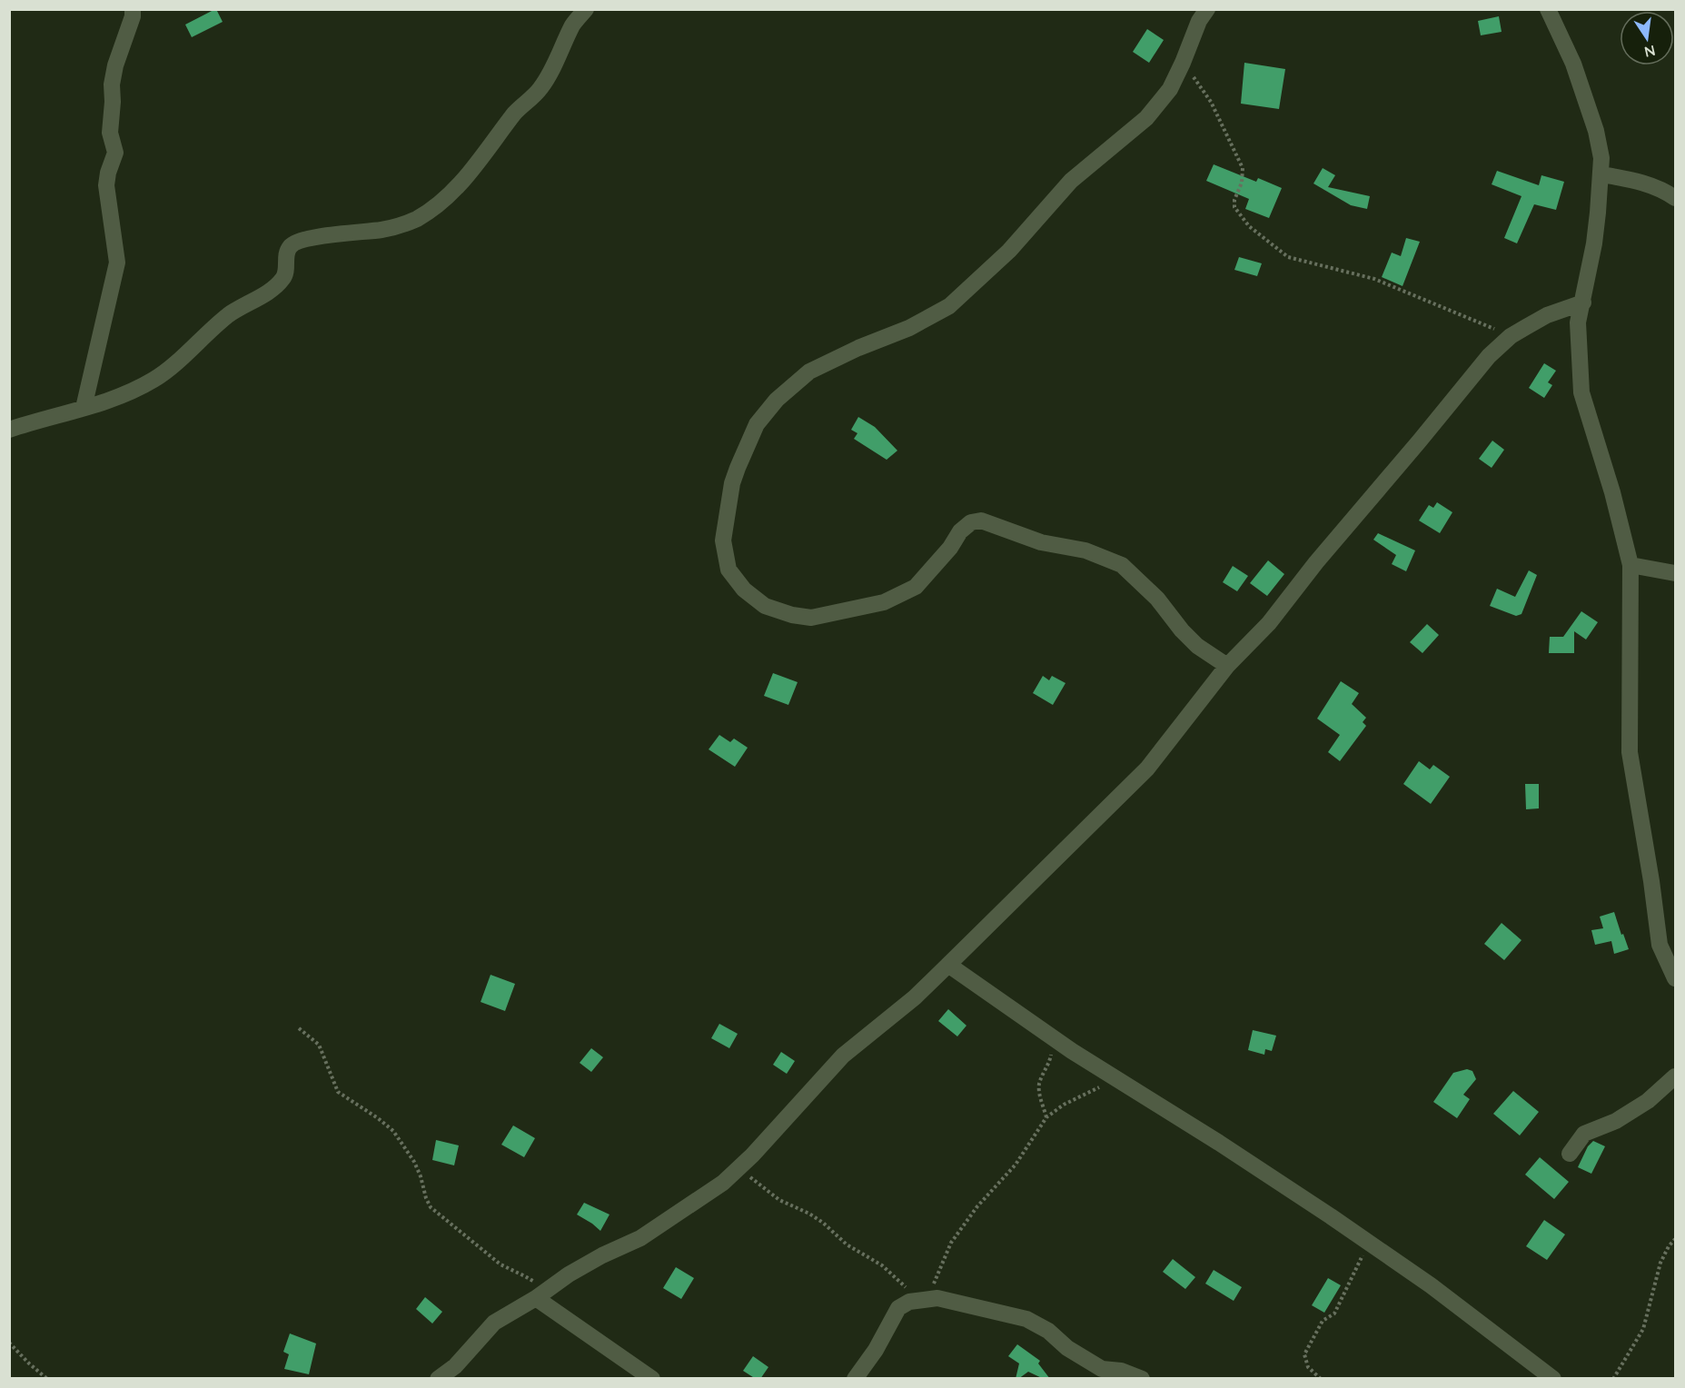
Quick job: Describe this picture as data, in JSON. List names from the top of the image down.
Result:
{
  "north": "bottom"
}
